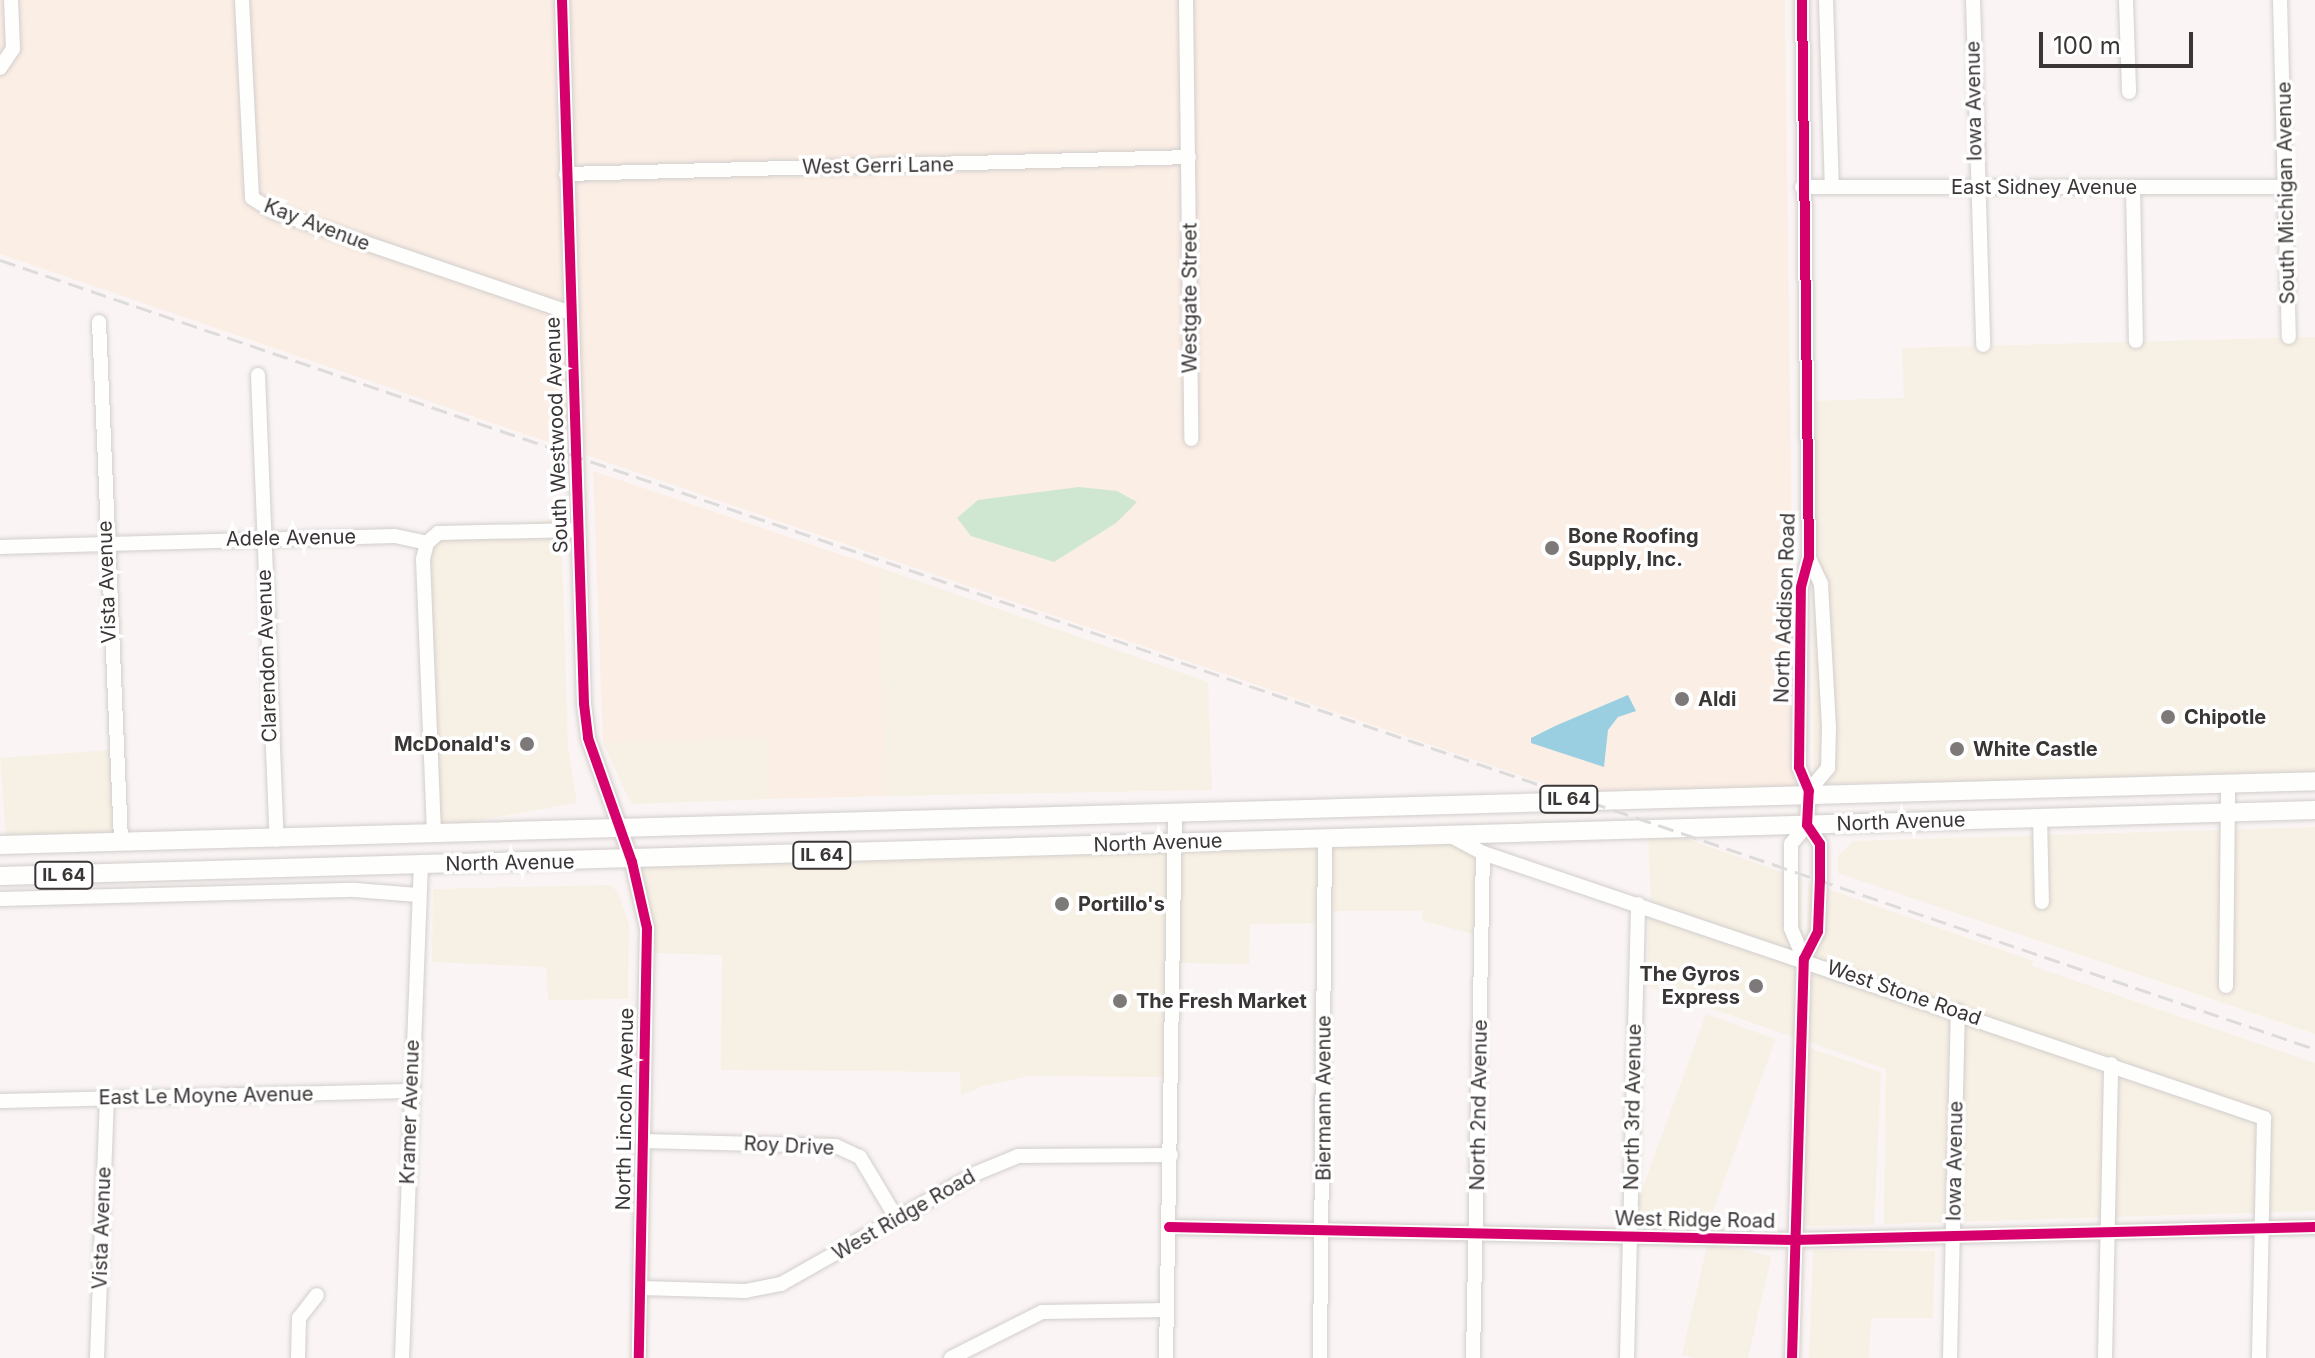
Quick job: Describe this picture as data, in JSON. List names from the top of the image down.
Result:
{
  "streets": {
    "main road": ["IL 64", "North Avenue"],
    "street": [
      "Iowa Avenue",
      "West Gerri Lane",
      "East Sidney Avenue",
      "South Michigan Avenue",
      "Kay Avenue",
      "Westgate Street",
      "South Westwood Avenue",
      "Adele Avenue",
      "Vista Avenue",
      "North Addison Road",
      "Clarendon Avenue",
      "West Stone Road",
      "East Le Moyne Avenue",
      "Biermann Avenue",
      "North 2nd Avenue",
      "North 3rd Avenue",
      "North Lincoln Avenue",
      "Kramer Avenue",
      "Roy Drive",
      "West Ridge Road"
    ]
  },
  "crossings": [
    ["Iowa Avenue", "East Sidney Avenue"],
    ["Iowa Avenue", "West Stone Road"],
    ["Iowa Avenue", "West Ridge Road"],
    ["West Gerri Lane", "Westgate Street"],
    ["West Gerri Lane", "South Westwood Avenue"],
    ["East Sidney Avenue", "South Michigan Avenue"],
    ["East Sidney Avenue", "North Addison Road"],
    ["Kay Avenue", "South Westwood Avenue"],
    ["South Westwood Avenue", "Adele Avenue"],
    ["South Westwood Avenue", "North Avenue"],
    ["South Westwood Avenue", "North Lincoln Avenue"],
    ["Adele Avenue", "Vista Avenue"],
    ["Adele Avenue", "Clarendon Avenue"],
    ["Vista Avenue", "North Avenue"],
    ["Vista Avenue", "East Le Moyne Avenue"],
    ["North Addison Road", "North Avenue"],
    ["North Addison Road", "West Stone Road"],
    ["North Addison Road", "West Ridge Road"],
    ["Clarendon Avenue", "North Avenue"],
    ["North Avenue", "West Stone Road"],
    ["North Avenue", "Biermann Avenue"],
    ["North Avenue", "North Lincoln Avenue"],
    ["North Avenue", "Kramer Avenue"],
    ["West Stone Road", "North 2nd Avenue"],
    ["West Stone Road", "North 3rd Avenue"],
    ["West Stone Road", "West Ridge Road"],
    ["East Le Moyne Avenue", "Kramer Avenue"],
    ["Biermann Avenue", "West Ridge Road"],
    ["North 2nd Avenue", "West Ridge Road"],
    ["North 3rd Avenue", "West Ridge Road"],
    ["North Lincoln Avenue", "Roy Drive"],
    ["North Lincoln Avenue", "West Ridge Road"],
    ["Roy Drive", "West Ridge Road"]
  ],
  "places": [
    "Bone Roofing Supply, Inc.",
    "Aldi",
    "Chipotle",
    "McDonald's",
    "White Castle",
    "Portillo's",
    "The Gyros Express",
    "The Fresh Market"
  ],
  "scale_bar": "100 m"
}
